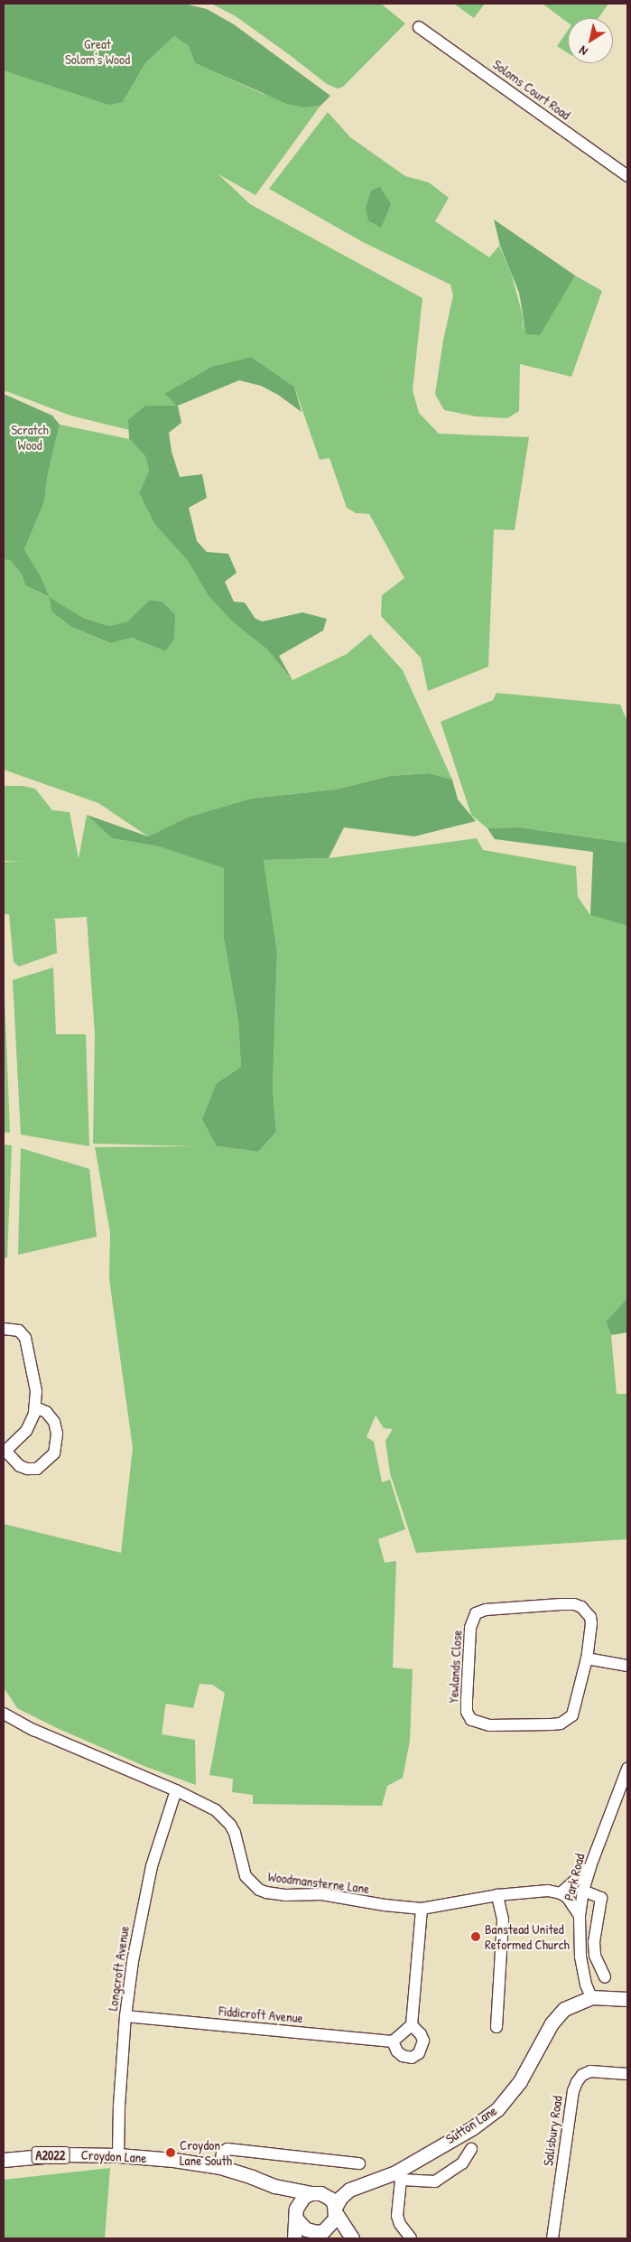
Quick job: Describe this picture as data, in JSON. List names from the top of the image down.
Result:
{
  "streets": {
    "main road": ["Sutton Lane", "A2022", "Croydon Lane"],
    "street": [
      "Soloms Court Road",
      "Yewlands Close",
      "Park Road",
      "Woodmansterne Lane",
      "Longcroft Avenue",
      "Fiddicroft Avenue",
      "Salisbury Road"
    ]
  },
  "crossings": [
    ["Park Road", "Sutton Lane"],
    ["Woodmansterne Lane", "Longcroft Avenue"],
    ["Longcroft Avenue", "Fiddicroft Avenue"],
    ["Longcroft Avenue", "Croydon Lane"],
    ["Sutton Lane", "Croydon Lane"]
  ],
  "parks": ["Great Solom's Wood", "Scratch Wood"],
  "places": ["Banstead United Reformed Church", "Croydon Lane South"],
  "north": "bottom left"
}
